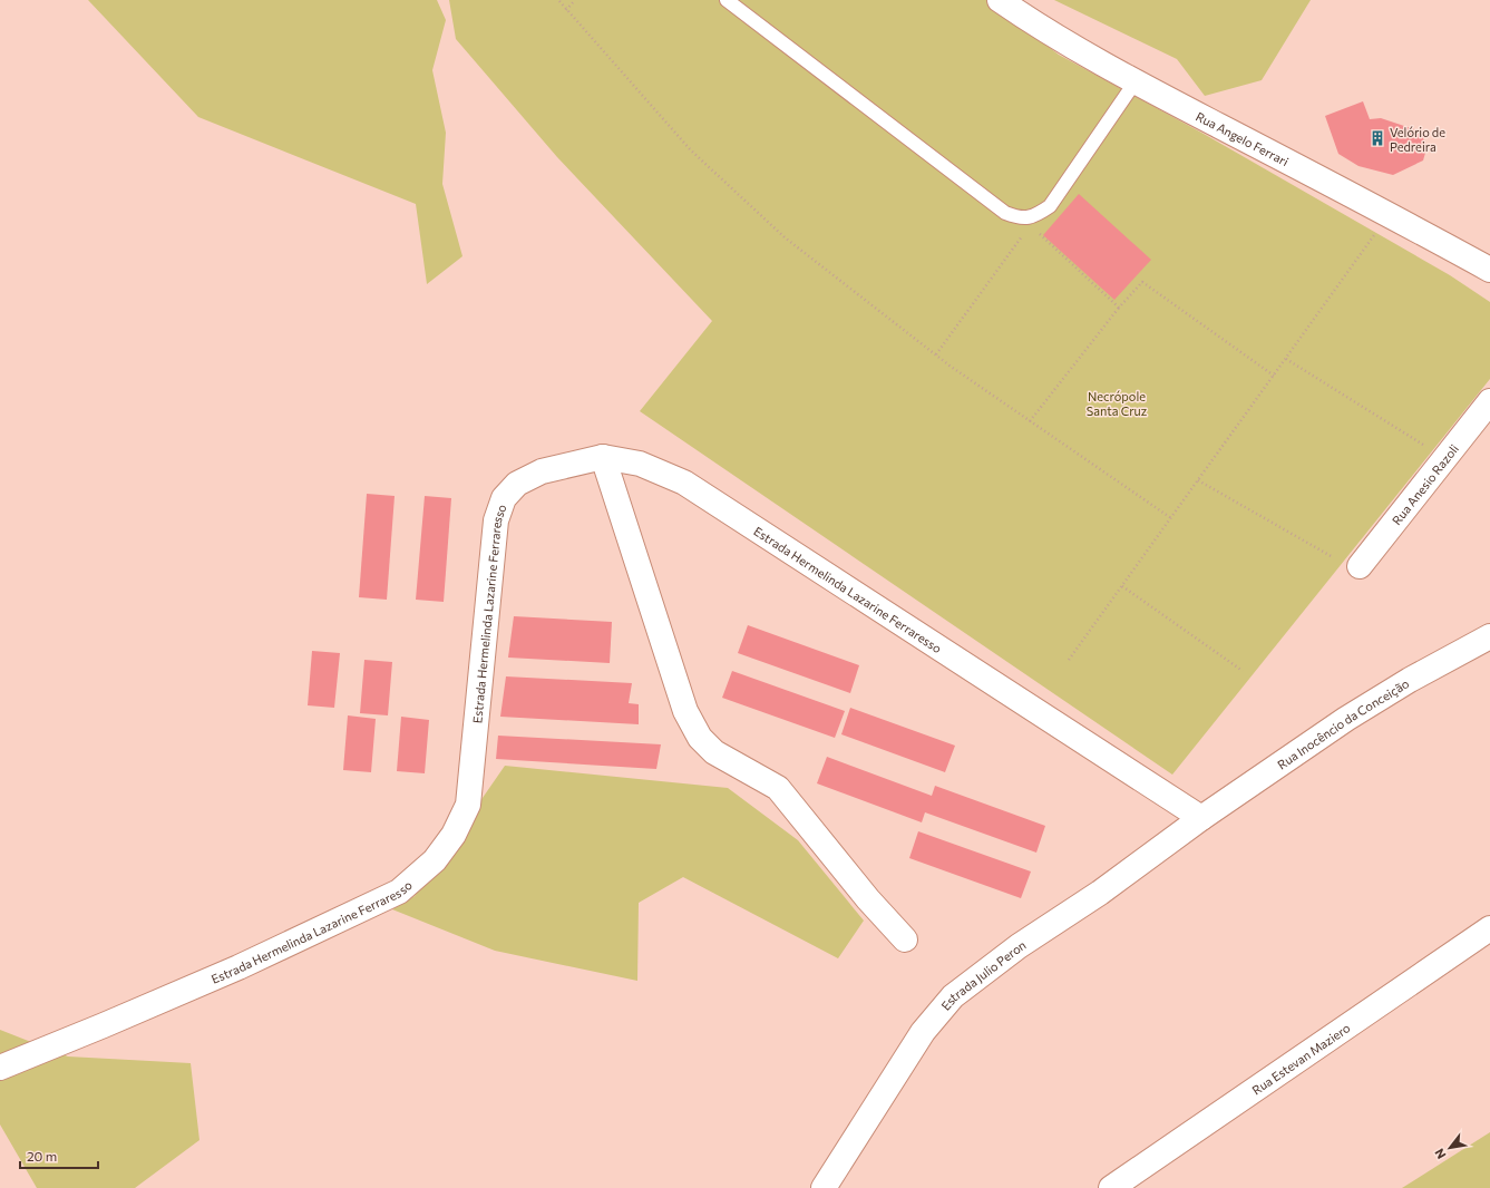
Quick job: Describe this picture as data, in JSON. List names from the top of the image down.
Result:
{
  "streets": {
    "street": [
      "Rua Angelo Ferrari",
      "Rua Anesio Razoli",
      "Estrada Hermelinda Lazarine Ferraresso",
      "Rua Inocêncio da Conceição",
      "Estrada Julio Peron",
      "Rua Estevan Maziero"
    ]
  },
  "crossings": [
    ["Estrada Hermelinda Lazarine Ferraresso", "Rua Inocêncio da Conceição"],
    ["Estrada Hermelinda Lazarine Ferraresso", "Estrada Julio Peron"],
    ["Rua Inocêncio da Conceição", "Estrada Julio Peron"]
  ],
  "parks": ["Necrópole Santa Cruz"],
  "places": {
    "building": ["Velório de Pedreira"]
  },
  "scale_bar": "20 m",
  "north": "bottom left"
}
